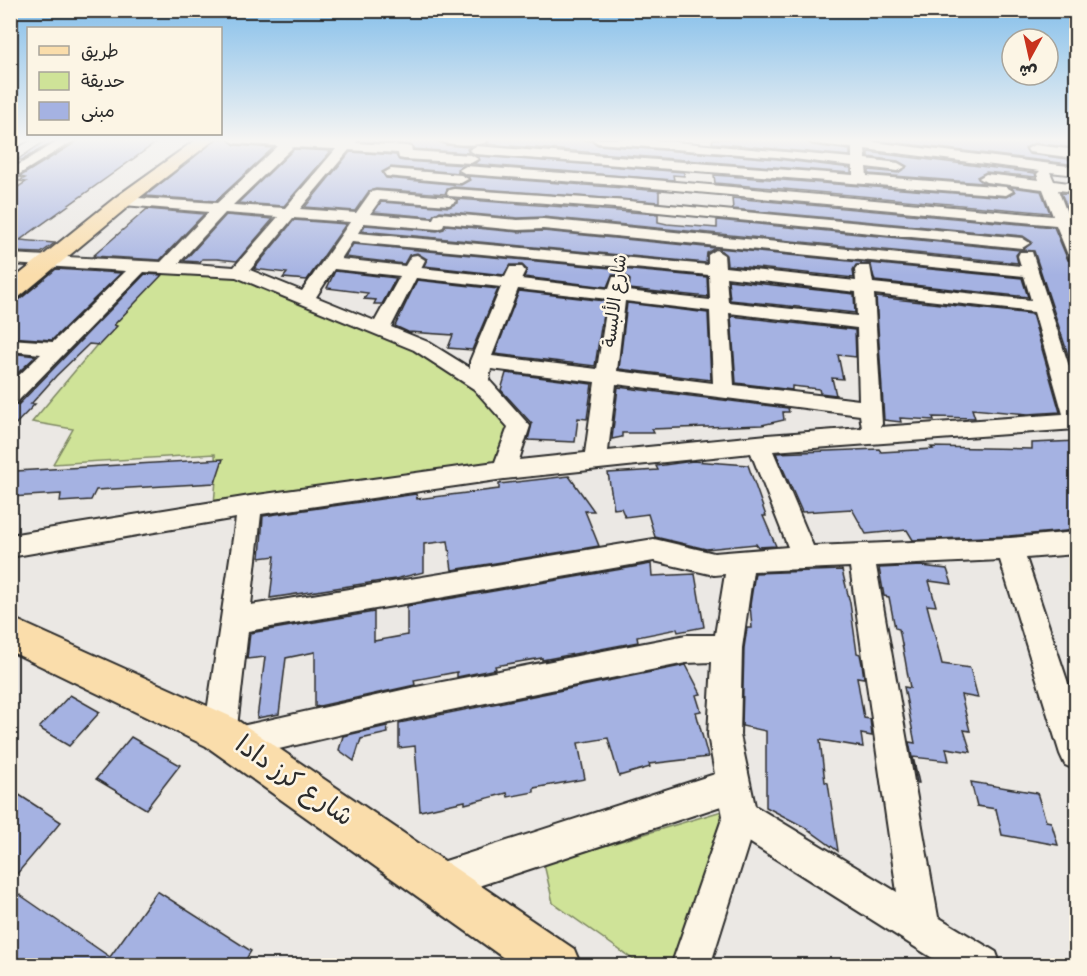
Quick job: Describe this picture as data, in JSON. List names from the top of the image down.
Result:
{
  "streets": {
    "main road": ["شارع كرز دادا"],
    "street": ["شارع الألبسة"]
  },
  "legend": ["طريق", "حديقة", "مبنى"],
  "north": "bottom"
}
